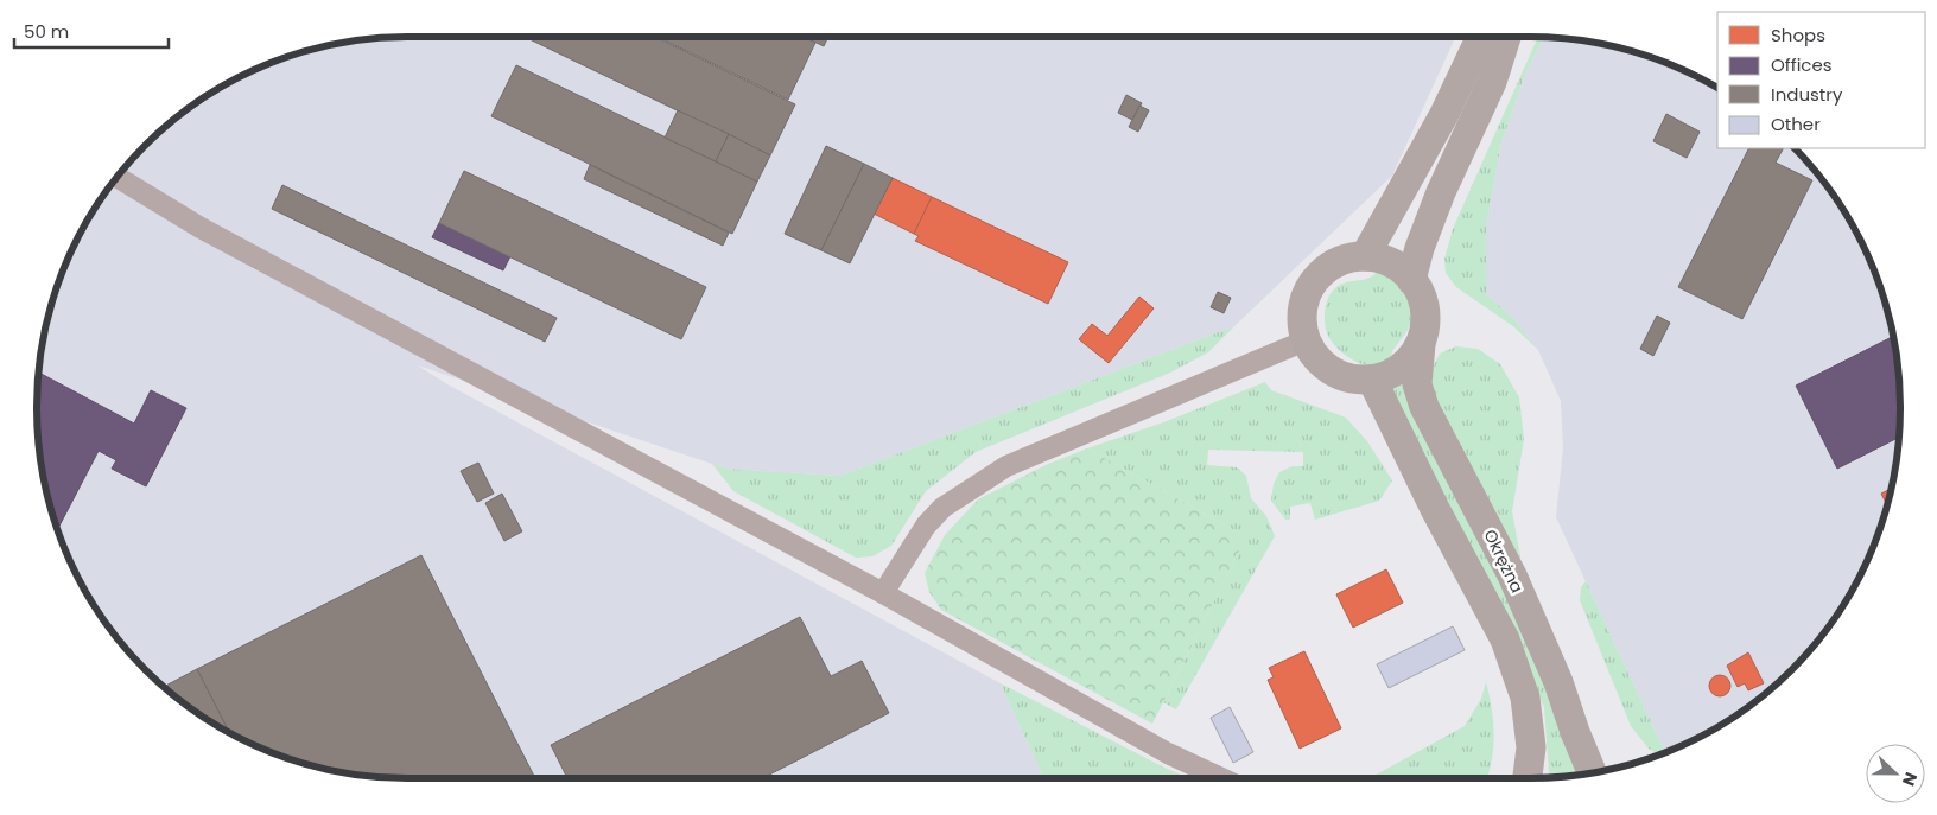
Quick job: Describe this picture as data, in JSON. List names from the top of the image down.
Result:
{
  "streets": {
    "street": ["Okrężna"]
  },
  "legend": [
    "Shops",
    "Offices",
    "Industry",
    "Other"
  ],
  "scale_bar": "50 m",
  "north": "right"
}
